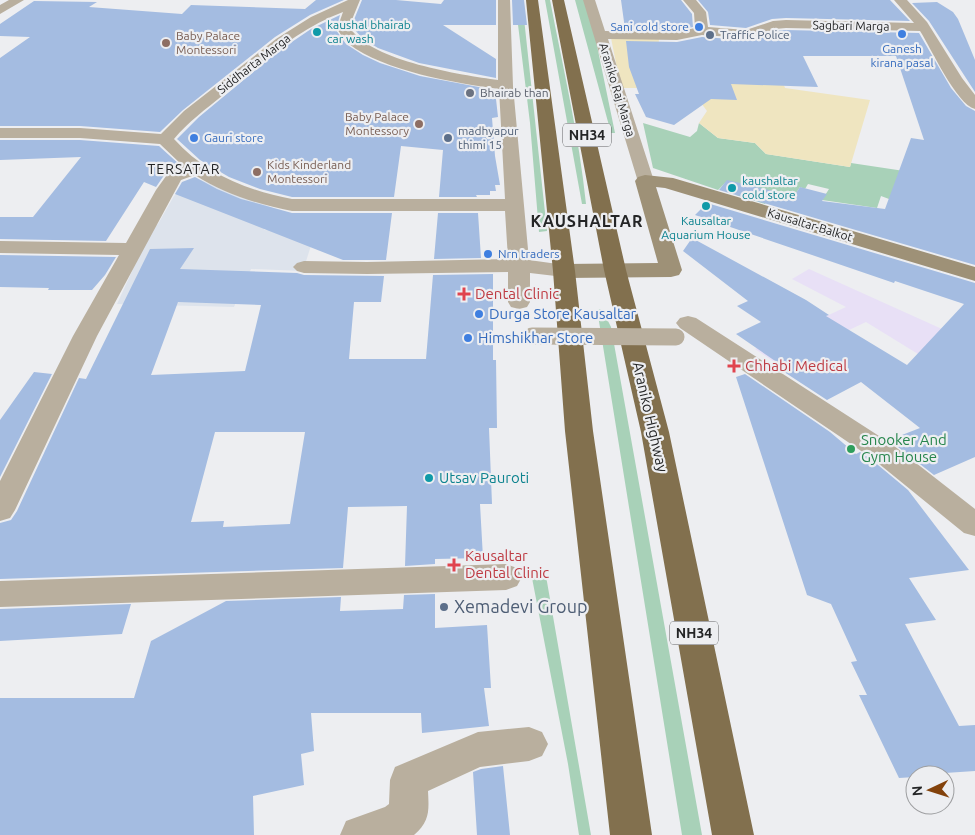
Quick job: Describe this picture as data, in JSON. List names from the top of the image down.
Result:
{
  "streets": {
    "highway": ["NH34", "Araniko Highway"],
    "main road": ["Kausaltar-Balkot"],
    "street": ["Sagbari Marga", "Siddharta Marga", "Araniko Raj Marga"]
  },
  "crossings": [
    ["Sagbari Marga", "Araniko Raj Marga"],
    ["Araniko Raj Marga", "Kausaltar-Balkot"]
  ],
  "districts": ["TERSATAR", "KAUSHALTAR"],
  "places": {
    "other": [
      "Sani cold store",
      "kaushal bhairab car wash",
      "Ganesh kirana pasal",
      "Traffic Police",
      "Baby Palace Montessori",
      "Bhairab than",
      "Baby Palace Montessory",
      "Gauri store",
      "madhyapur thimi 15",
      "Kids Kinderland Montessori",
      "kaushaltar cold store",
      "Kausaltar Aquarium House",
      "Nrn traders",
      "Durga Store Kausaltar",
      "Himshikhar Store",
      "Snooker And Gym House",
      "Utsav Pauroti",
      "Xemadevi Group"
    ],
    "health": ["Dental Clinic", "Chhabi Medical", "Kausaltar Dental Clinic"]
  },
  "north": "left"
}
